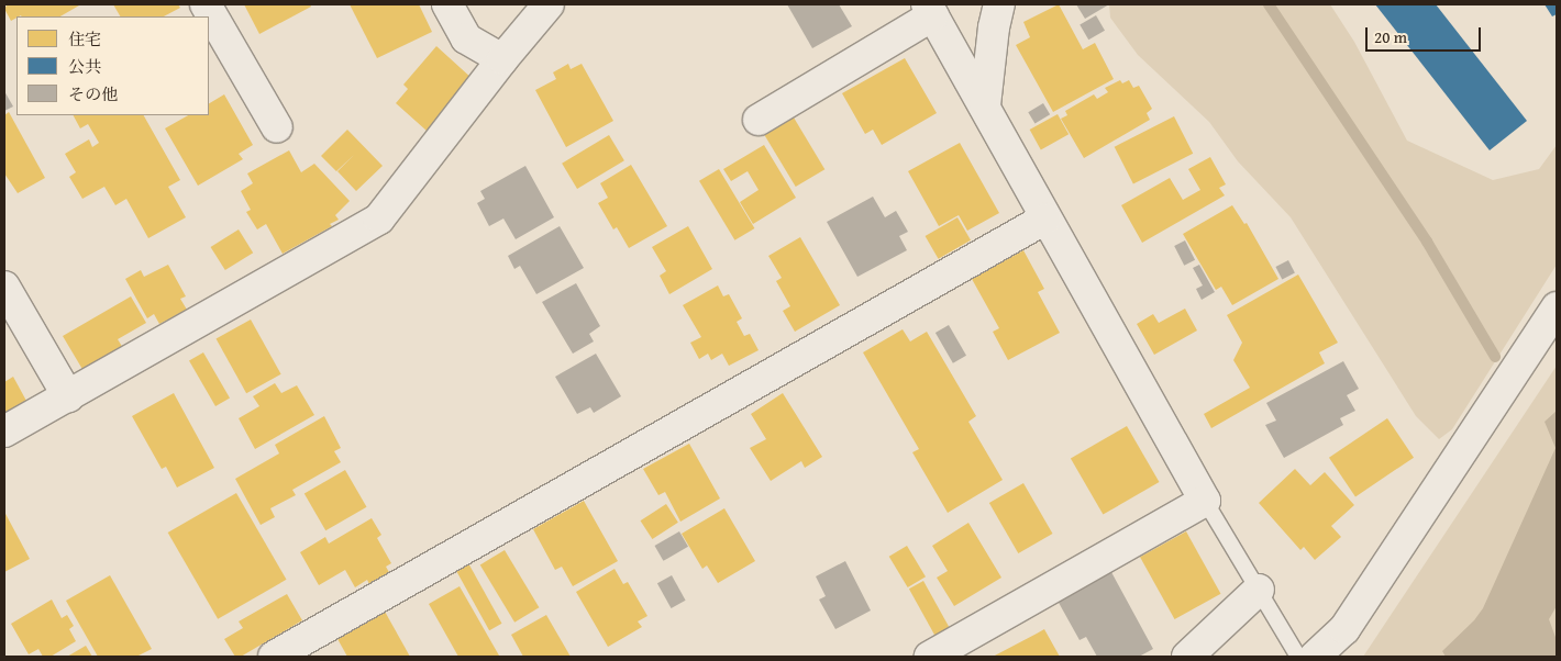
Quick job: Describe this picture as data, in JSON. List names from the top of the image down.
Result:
{
  "legend": ["住宅", "公共", "その他"],
  "scale_bar": "20 m"
}
